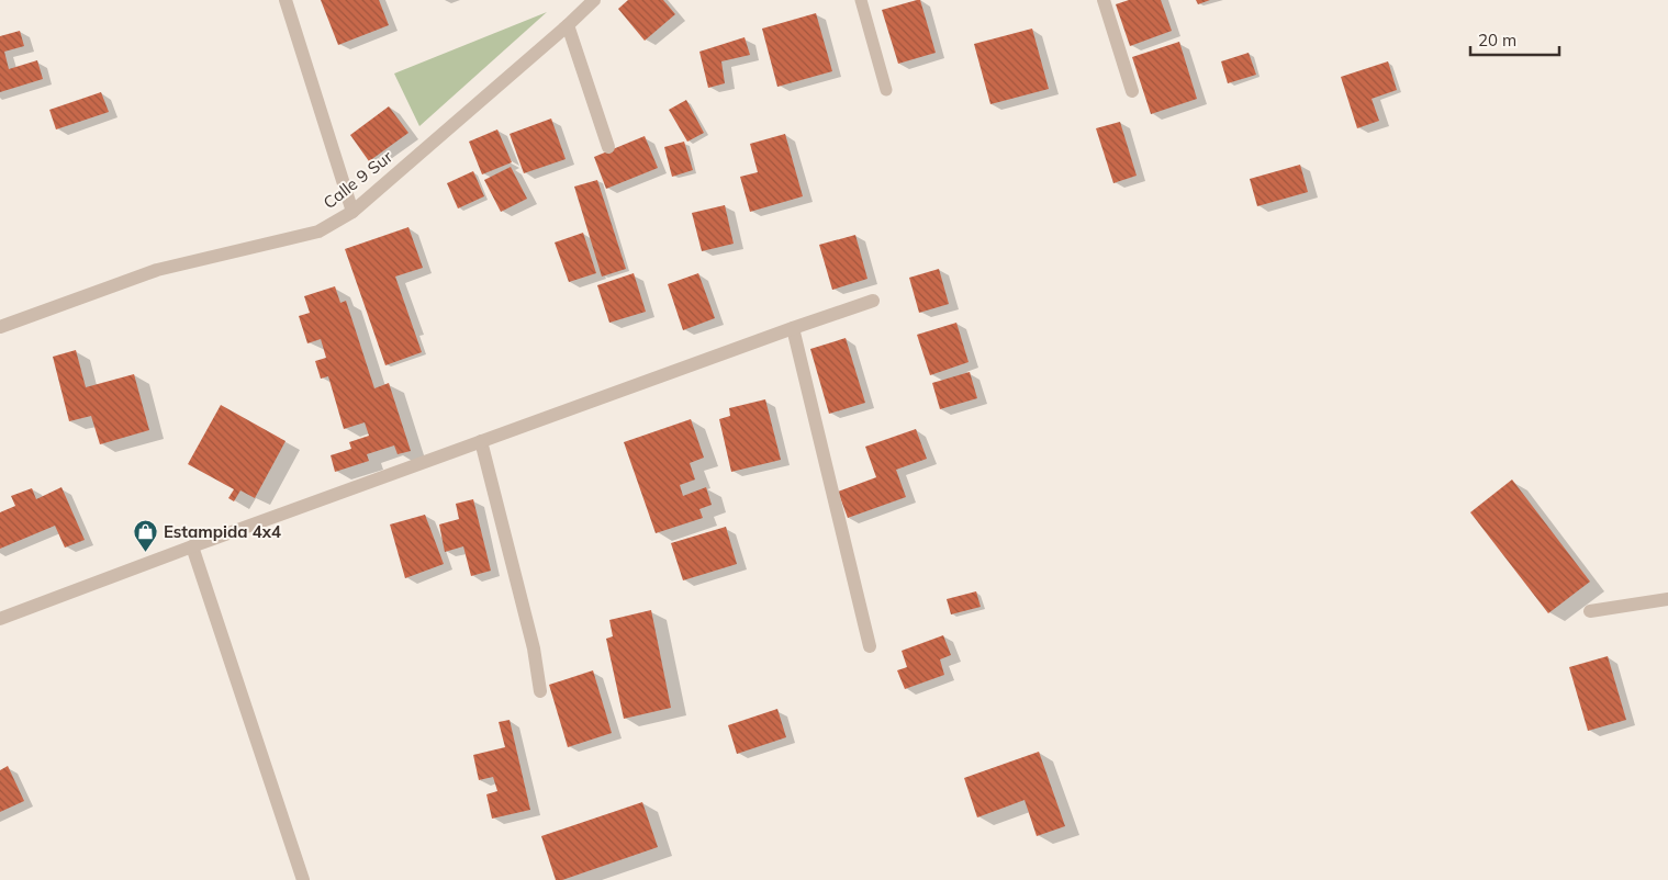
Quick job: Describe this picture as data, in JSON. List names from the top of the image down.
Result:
{
  "streets": {
    "street": ["Calle 9 Sur"]
  },
  "places": {
    "shop": ["Estampida 4x4"]
  },
  "scale_bar": "20 m"
}
